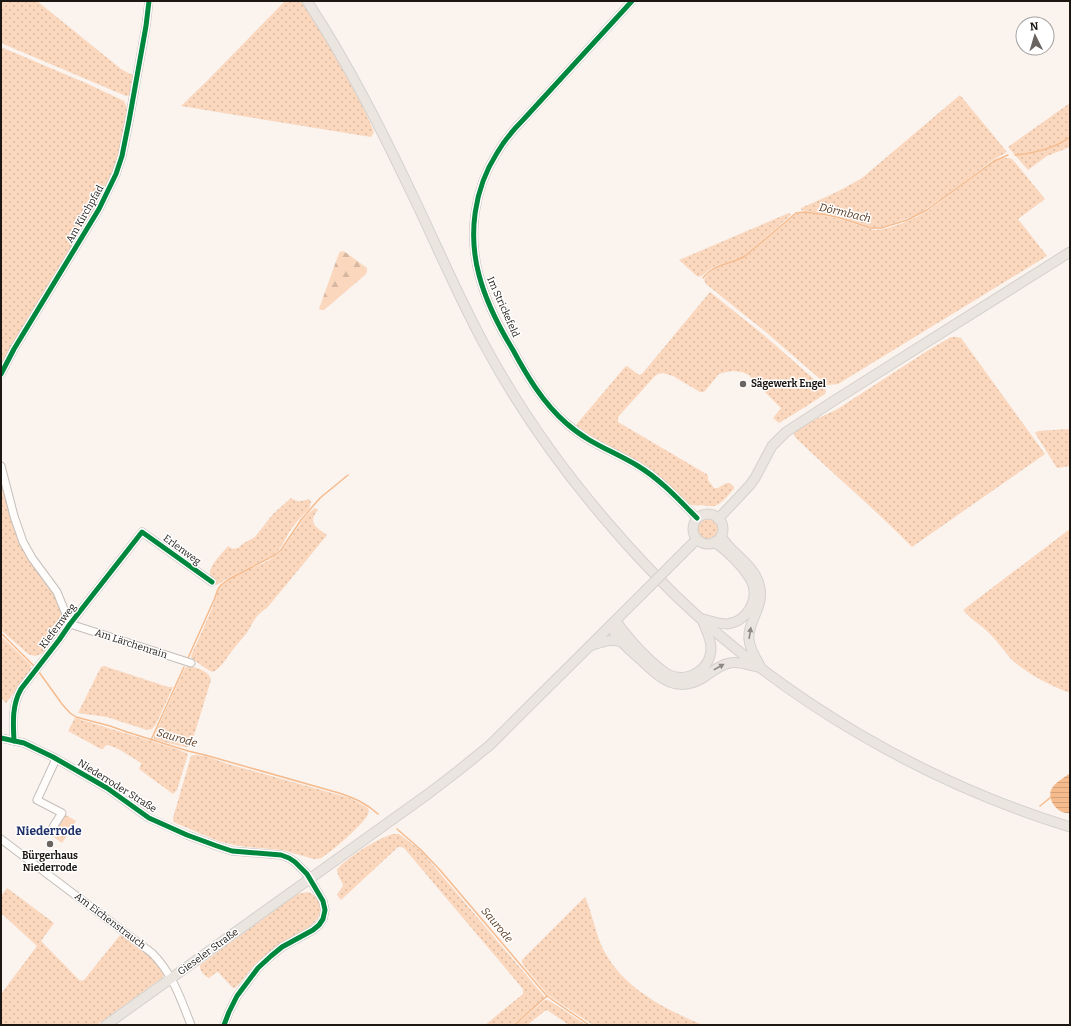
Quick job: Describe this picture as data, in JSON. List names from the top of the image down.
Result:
{
  "streets": {
    "main road": ["Gieseler Straße"],
    "street": [
      "Am Kirchpfad",
      "Im Strickefeld",
      "Erlenweg",
      "Kiefernweg",
      "Am Lärchenrain",
      "Niederroder Straße",
      "Am Eichenstrauch"
    ]
  },
  "crossings": [
    ["Im Strickefeld", "Gieseler Straße"],
    ["Erlenweg", "Kiefernweg"],
    ["Kiefernweg", "Am Lärchenrain"],
    ["Kiefernweg", "Niederroder Straße"],
    ["Niederroder Straße", "Gieseler Straße"],
    ["Am Eichenstrauch", "Gieseler Straße"]
  ],
  "districts": ["Niederrode"],
  "water": ["Dörmbach", "Saurode"],
  "places": ["Sägewerk Engel", "Bürgerhaus Niederrode"],
  "north": "top"
}
